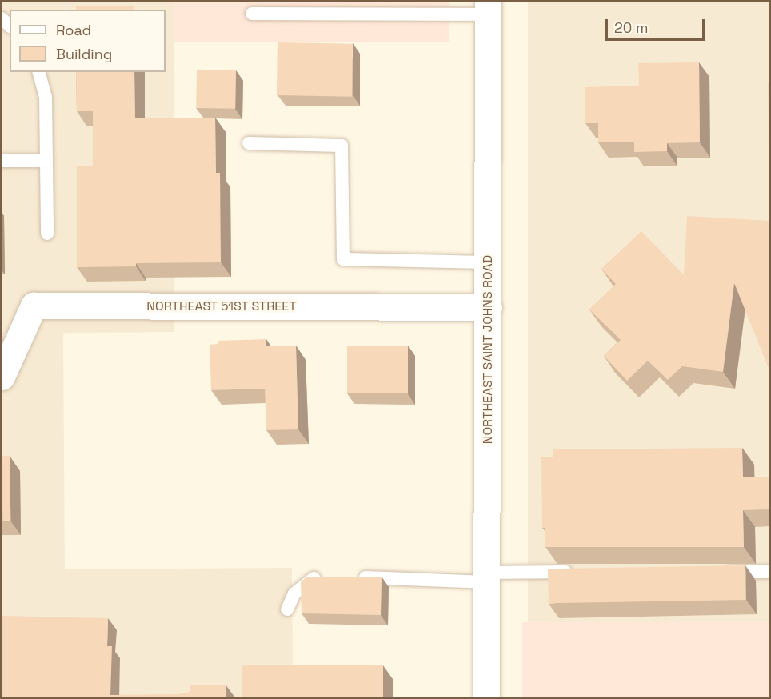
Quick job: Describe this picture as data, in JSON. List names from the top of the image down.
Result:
{
  "streets": {
    "main road": ["NORTHEAST 51ST STREET", "NORTHEAST SAINT JOHNS ROAD"]
  },
  "crossings": [
    ["NORTHEAST 51ST STREET", "NORTHEAST SAINT JOHNS ROAD"]
  ],
  "legend": ["Road", "Building"],
  "scale_bar": "20 m"
}
